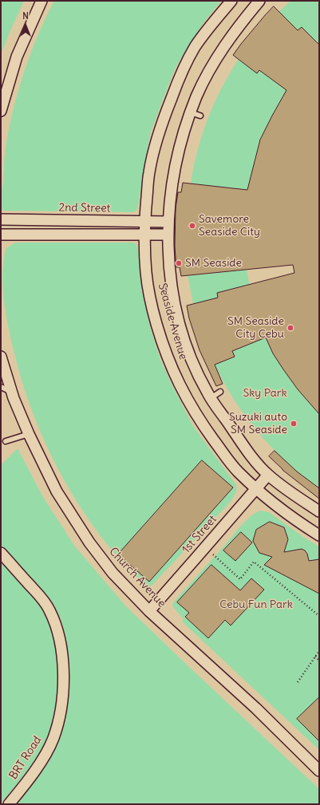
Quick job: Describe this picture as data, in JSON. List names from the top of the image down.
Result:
{
  "streets": {
    "street": [
      "2nd Street",
      "Seaside Avenue",
      "1st Street",
      "Church Avenue",
      "BRT Road"
    ]
  },
  "crossings": [
    ["2nd Street", "Seaside Avenue"],
    ["Seaside Avenue", "1st Street"],
    ["1st Street", "Church Avenue"]
  ],
  "parks": ["Sky Park", "Cebu Fun Park"],
  "places": [
    "Savemore Seaside City",
    "SM Seaside",
    "SM Seaside City Cebu",
    "Suzuki auto SM Seaside"
  ],
  "north": "top"
}
